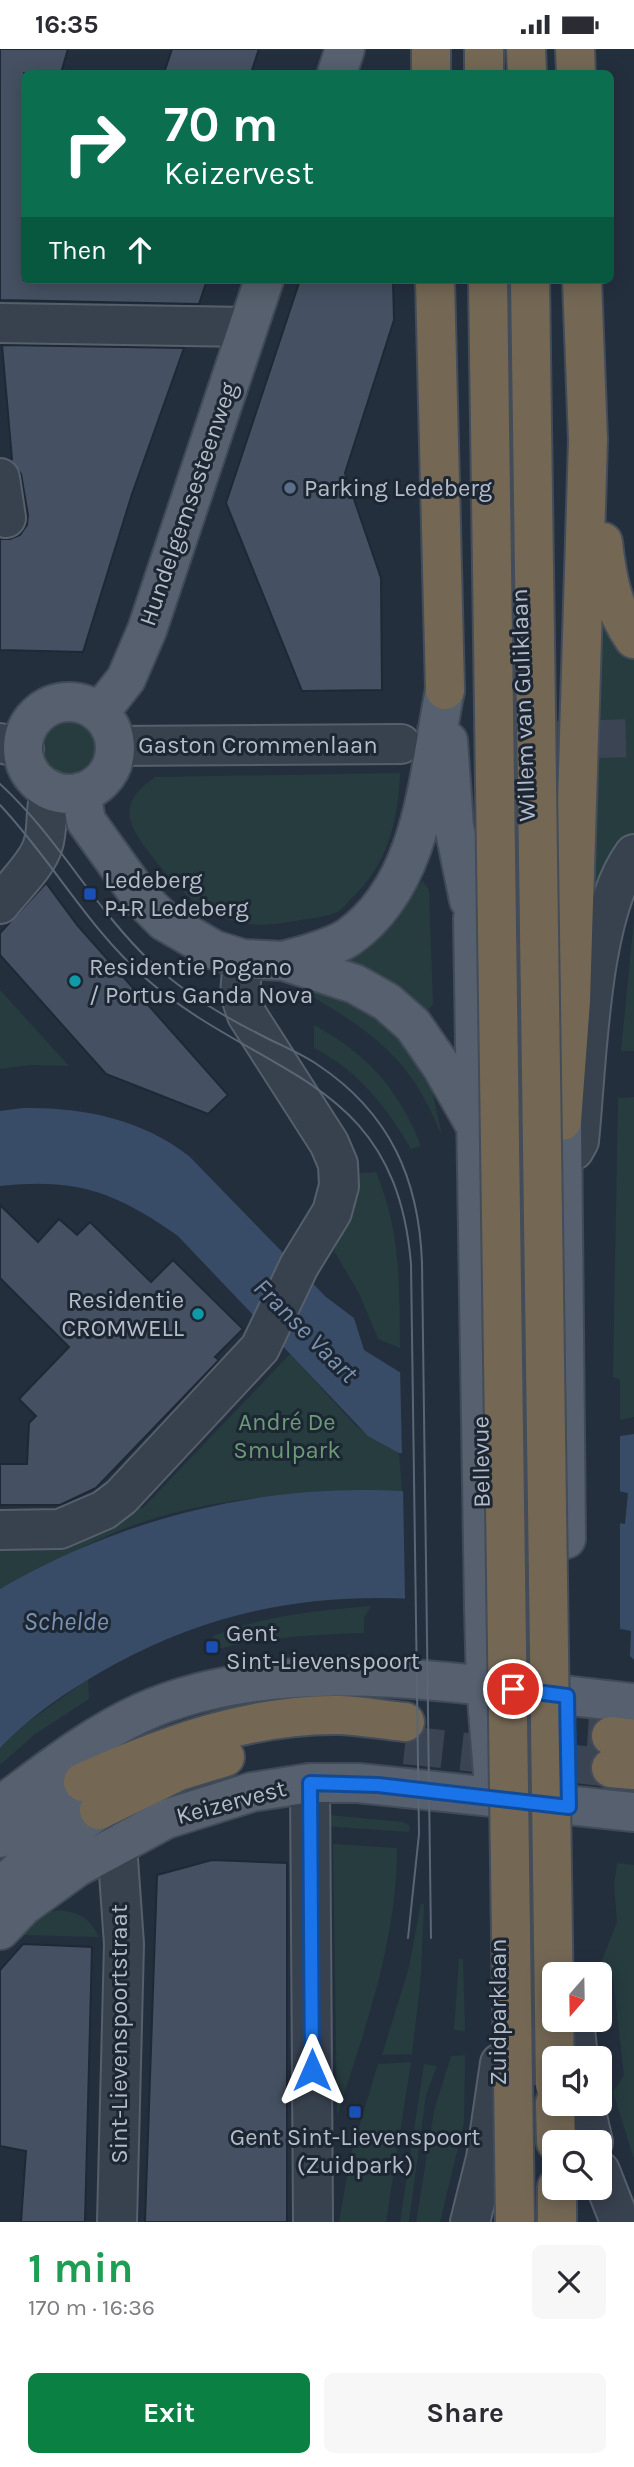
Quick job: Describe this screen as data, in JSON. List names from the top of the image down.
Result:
{
  "streets": {
    "main road": [
      "Hundelgemsesteenweg",
      "Willem van Guliklaan",
      "Bellevue",
      "Keizervest"
    ],
    "street": ["Gaston Crommenlaan", "Zuidparklaan", "Sint-Lievenspoortstraat"]
  },
  "crossings": [
    ["Hundelgemsesteenweg", "Gaston Crommenlaan"],
    ["Willem van Guliklaan", "Bellevue"],
    ["Bellevue", "Keizervest"],
    ["Bellevue", "Zuidparklaan"],
    ["Keizervest", "Zuidparklaan"],
    ["Keizervest", "Sint-Lievenspoortstraat"]
  ],
  "water": ["Franse Vaart", "Schelde"],
  "parks": ["André De Smulpark"],
  "places": {
    "other": ["Parking Ledeberg", "Residentie Pogano / Portus Ganda Nova", "Residentie CROMWELL"],
    "transit": ["Ledeberg P+R Ledeberg", "Gent Sint-Lievenspoort", "Gent Sint-Lievenspoort (Zuidpark)"]
  },
  "north": "bottom",
  "page": {
    "status": "16:35",
    "turn": ["70 m", "Keizervest"],
    "then": "Then",
    "heading": ["1 min", "170 m · 16:36"],
    "buttons": ["Exit", "Share"]
  }
}
